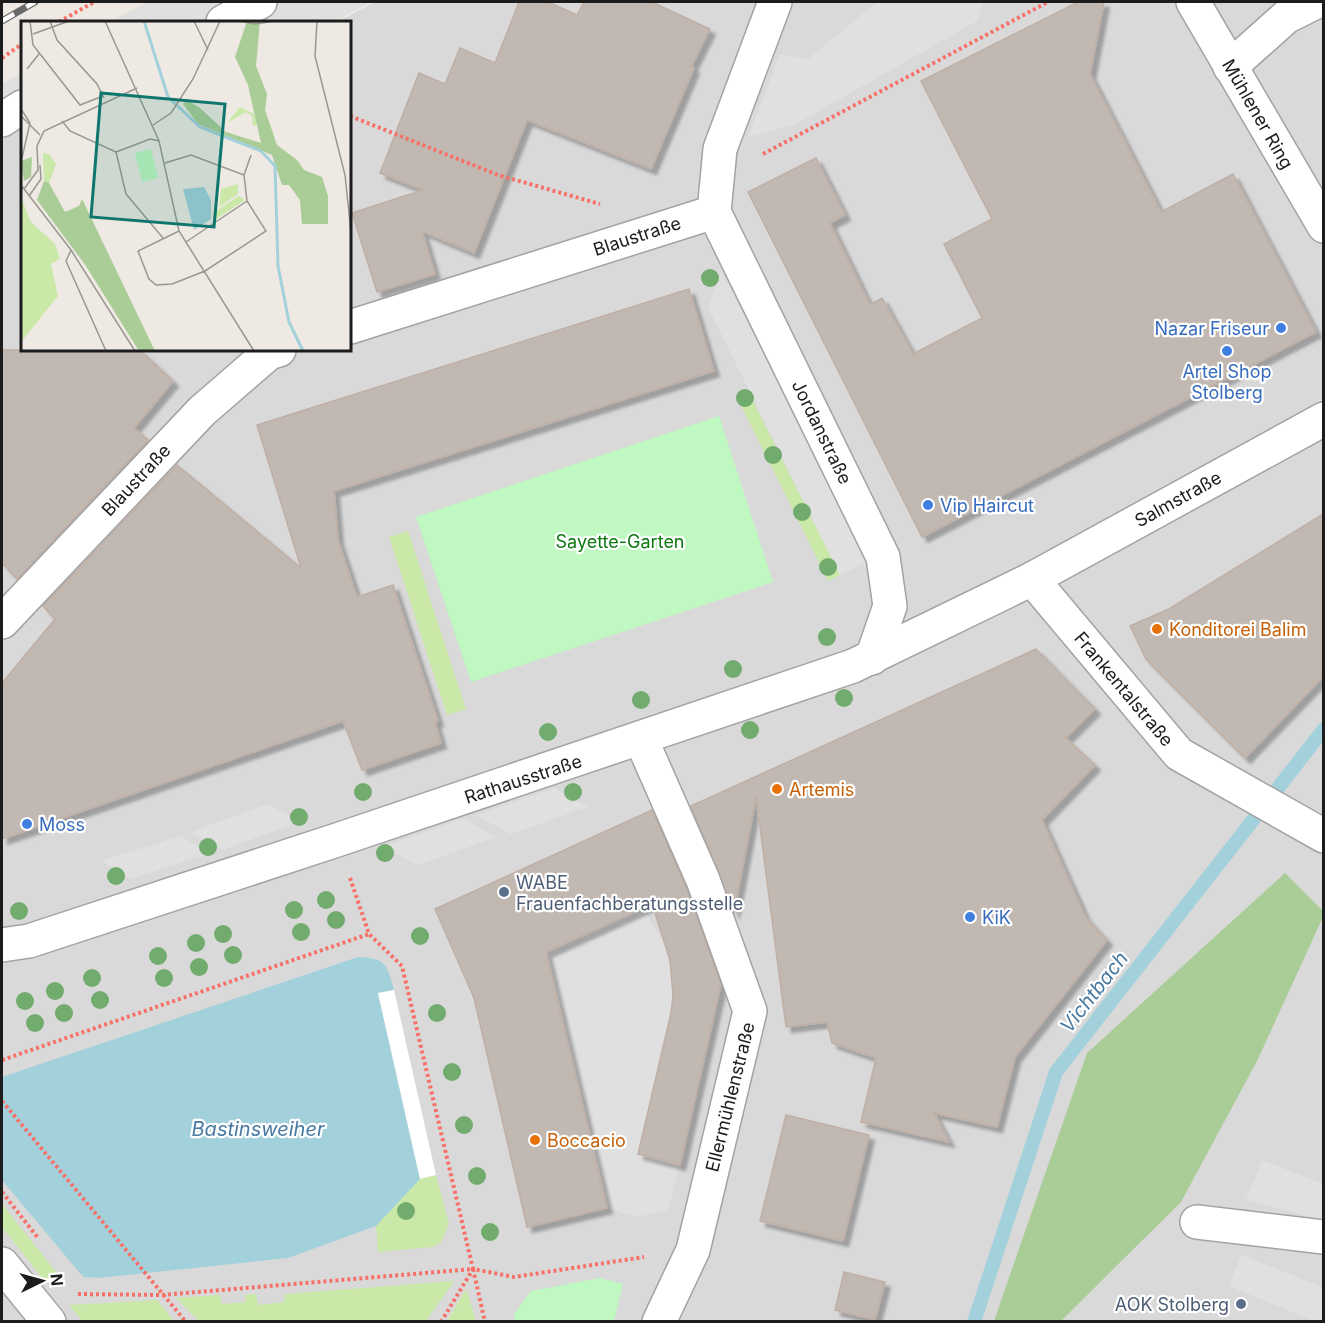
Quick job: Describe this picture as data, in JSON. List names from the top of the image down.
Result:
{
  "streets": {
    "street": [
      "Mühlener Ring",
      "Blaustraße",
      "Jordanstraße",
      "Salmstraße",
      "Frankentalstraße",
      "Rathausstraße",
      "Ellermühlenstraße"
    ]
  },
  "crossings": [
    ["Blaustraße", "Jordanstraße"],
    ["Jordanstraße", "Rathausstraße"],
    ["Salmstraße", "Frankentalstraße"],
    ["Salmstraße", "Rathausstraße"],
    ["Frankentalstraße", "Rathausstraße"],
    ["Rathausstraße", "Ellermühlenstraße"]
  ],
  "water": ["Vichtbach", "Bastinsweiher"],
  "parks": ["Sayette-Garten"],
  "places": [
    "Nazar Friseur",
    "Artel Shop Stolberg",
    "Vip Haircut",
    "Konditorei Balim",
    "Artemis",
    "Moss",
    "WABE Frauenfachberatungsstelle",
    "KiK",
    "Boccacio",
    "AOK Stolberg"
  ],
  "north": "right"
}
